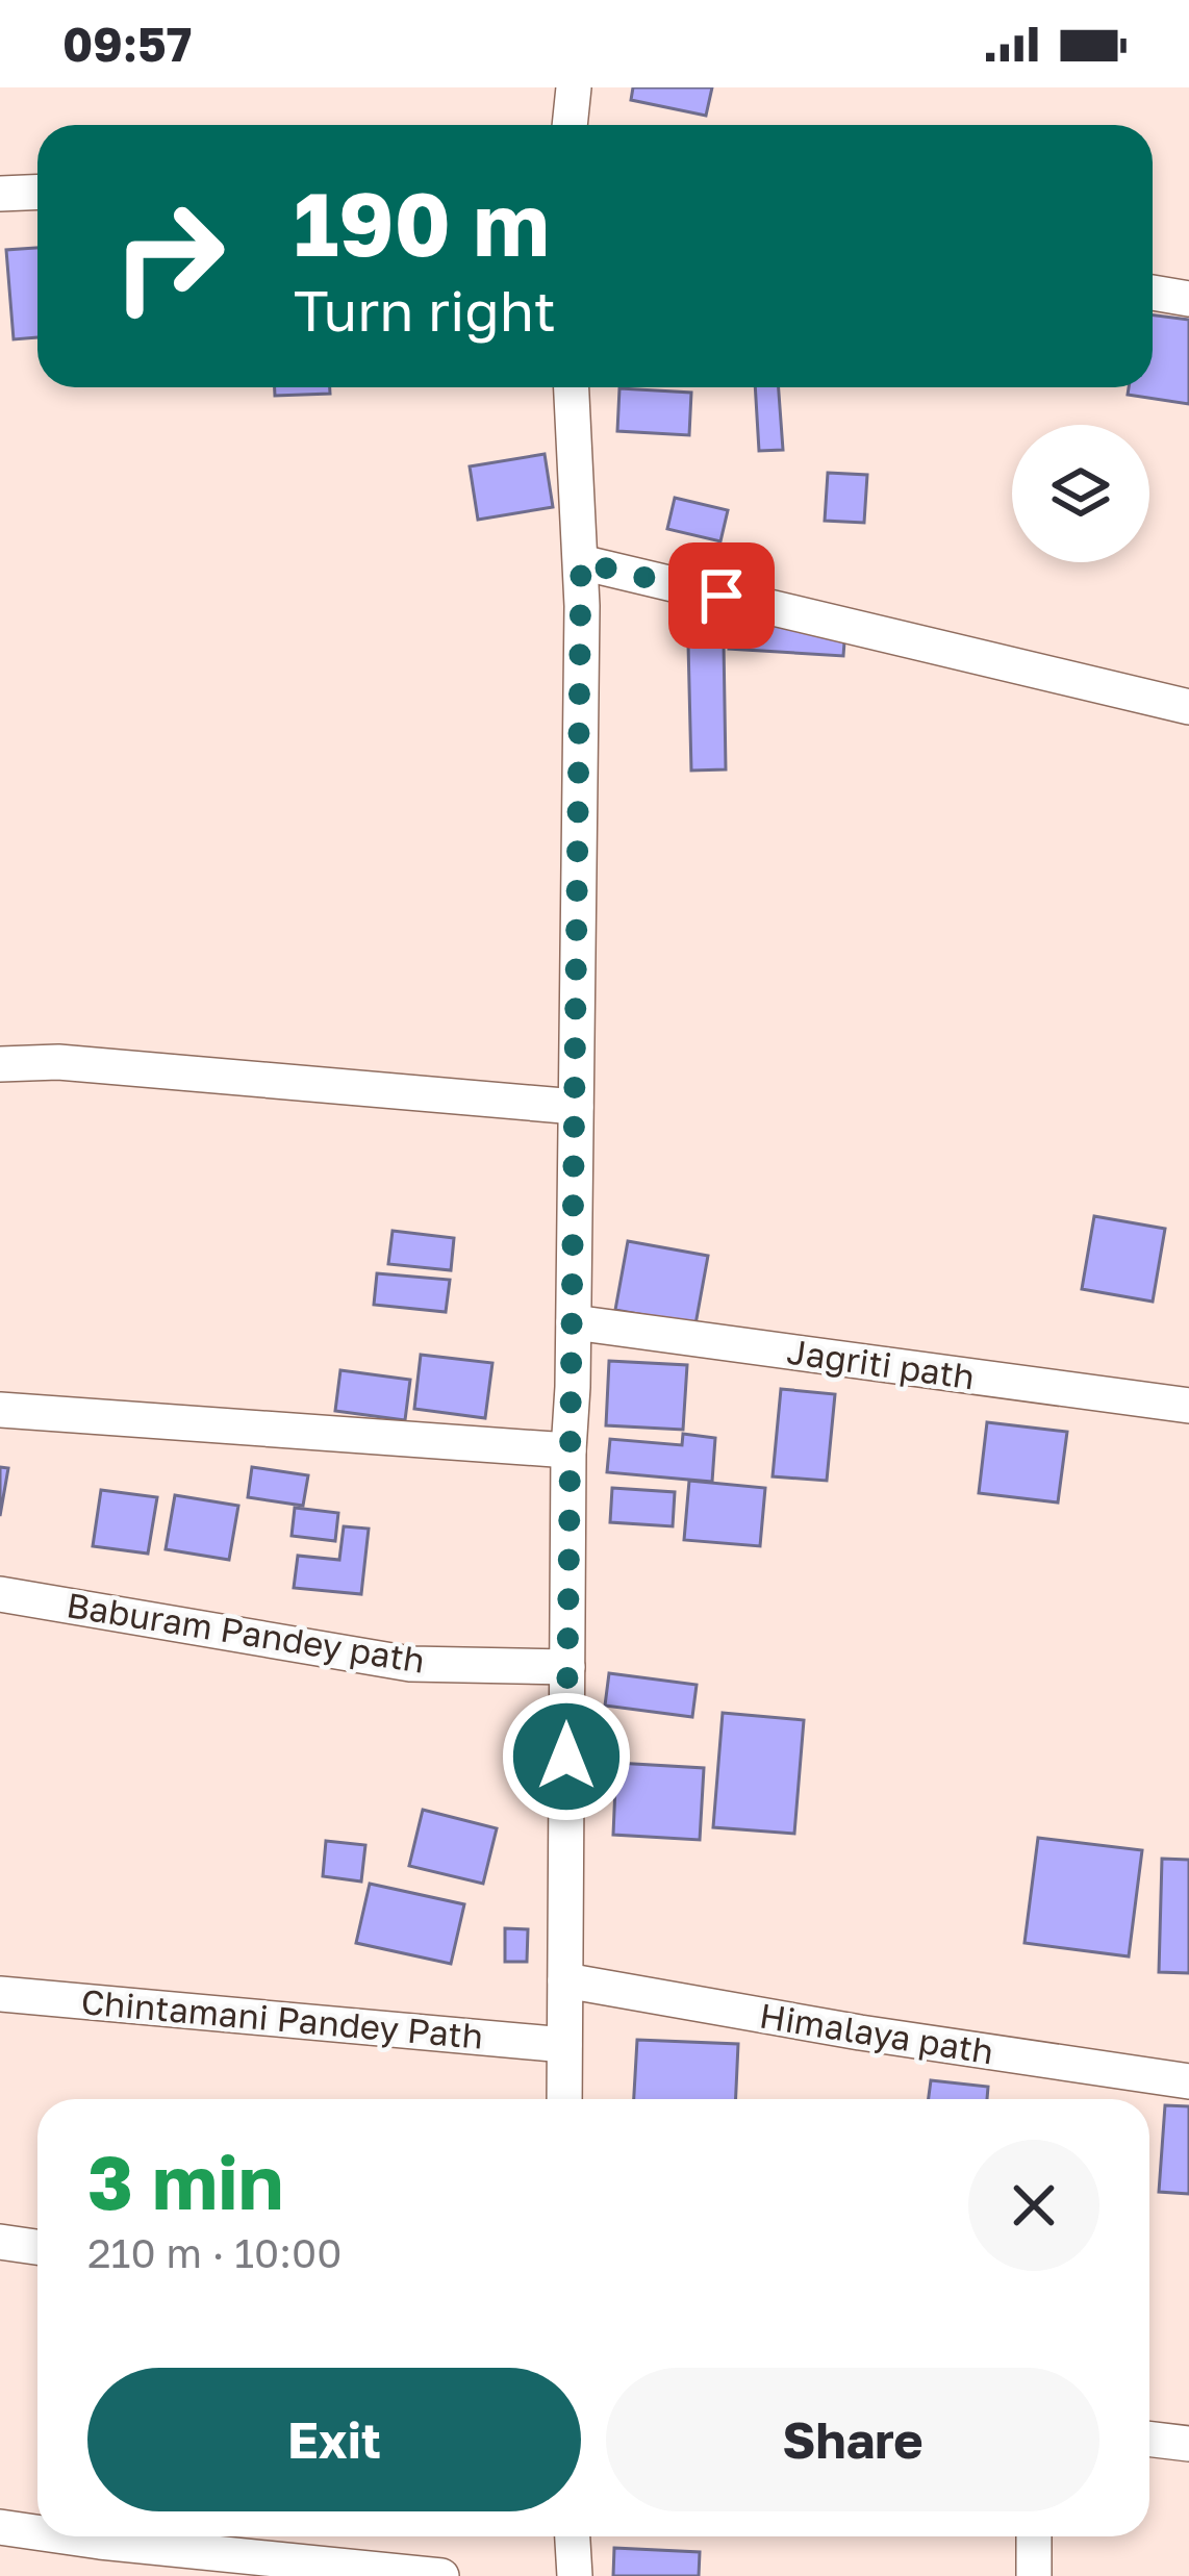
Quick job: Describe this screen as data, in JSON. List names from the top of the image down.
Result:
{
  "streets": {
    "street": [
      "Jagriti path",
      "Baburam Pandey path",
      "Chintamani Pandey Path",
      "Himalaya path"
    ]
  },
  "page": {
    "status": "09:57",
    "turn": ["190 m", "Turn right"],
    "heading": ["3 min", "210 m · 10:00"],
    "buttons": ["Exit", "Share"]
  }
}
